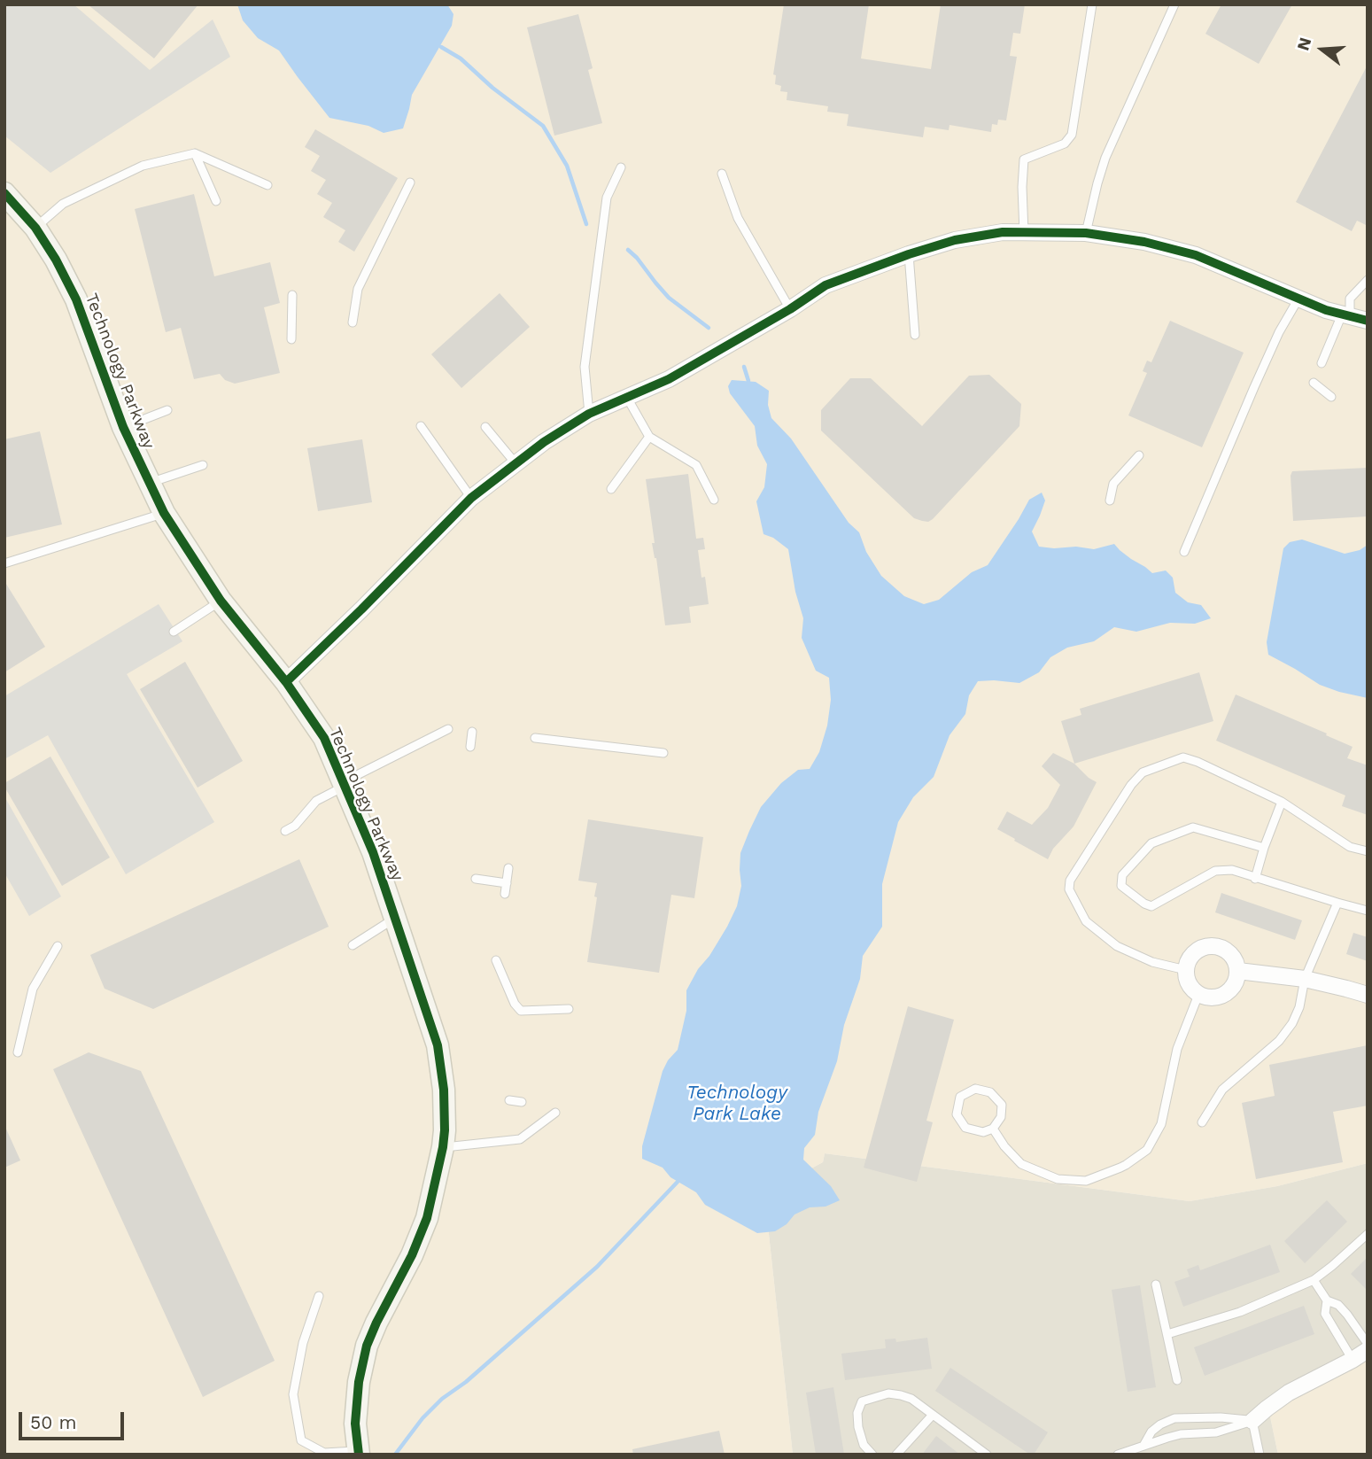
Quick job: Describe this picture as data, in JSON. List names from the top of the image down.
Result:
{
  "streets": {
    "street": ["Technology Parkway"]
  },
  "water": ["Technology Park Lake"],
  "scale_bar": "50 m",
  "north": "left"
}
